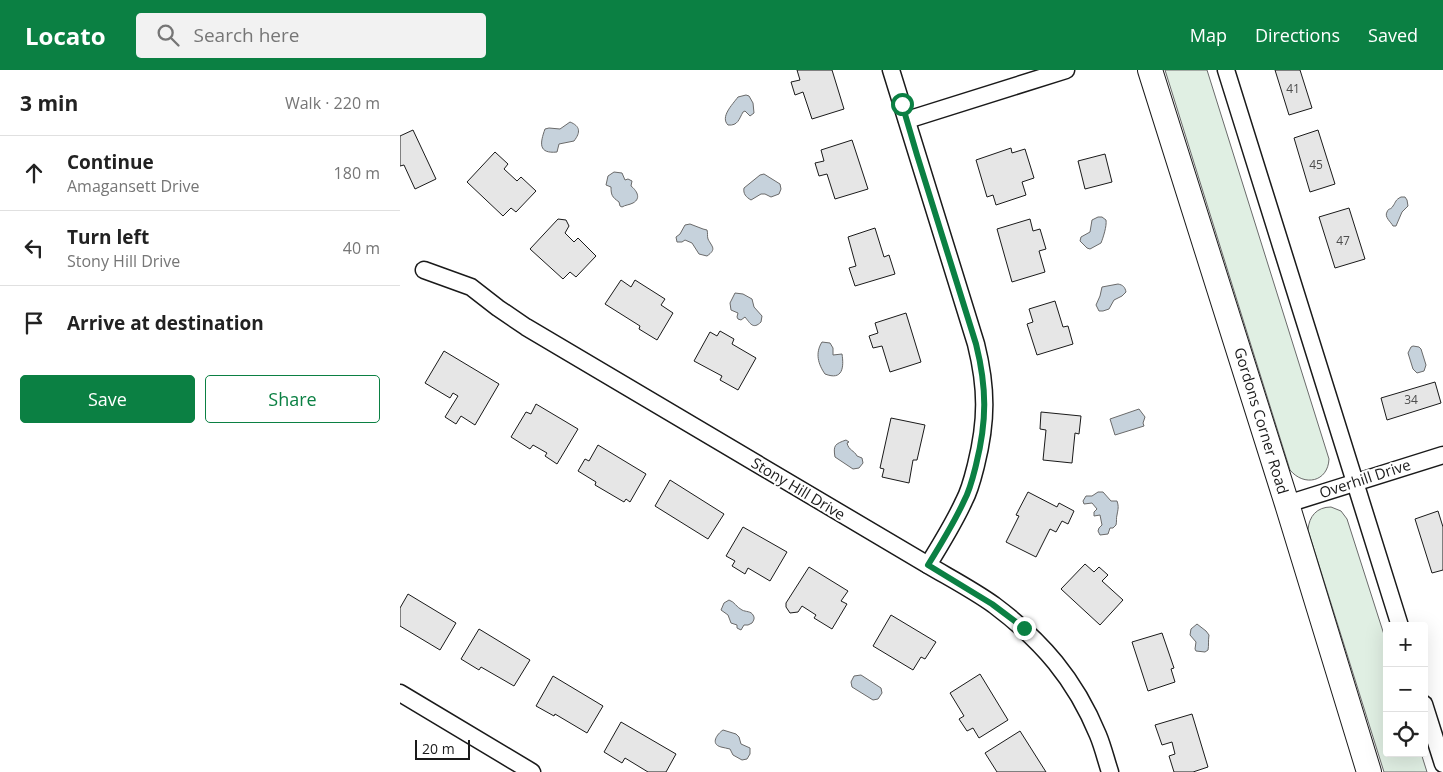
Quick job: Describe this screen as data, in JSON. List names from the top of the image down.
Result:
{
  "streets": {
    "street": ["Gordons Corner Road", "Overhill Drive", "Stony Hill Drive"]
  },
  "crossings": [
    ["Gordons Corner Road", "Overhill Drive"]
  ],
  "house_numbers": [
    "41",
    "45",
    "47",
    "34"
  ],
  "scale_bar": "20 m",
  "page": {
    "header": "Locato",
    "search": "Search here",
    "nav": ["Map", "Directions", "Saved"],
    "heading": ["3 min", "Walk · 220 m"],
    "list": [
      ["Continue", "Amagansett Drive", "180 m"],
      ["Turn left", "Stony Hill Drive", "40 m"],
      "Arrive at destination"
    ],
    "buttons": ["Save", "Share"],
    "map_buttons": ["+", "−"],
    "scale": "20 m"
  }
}
